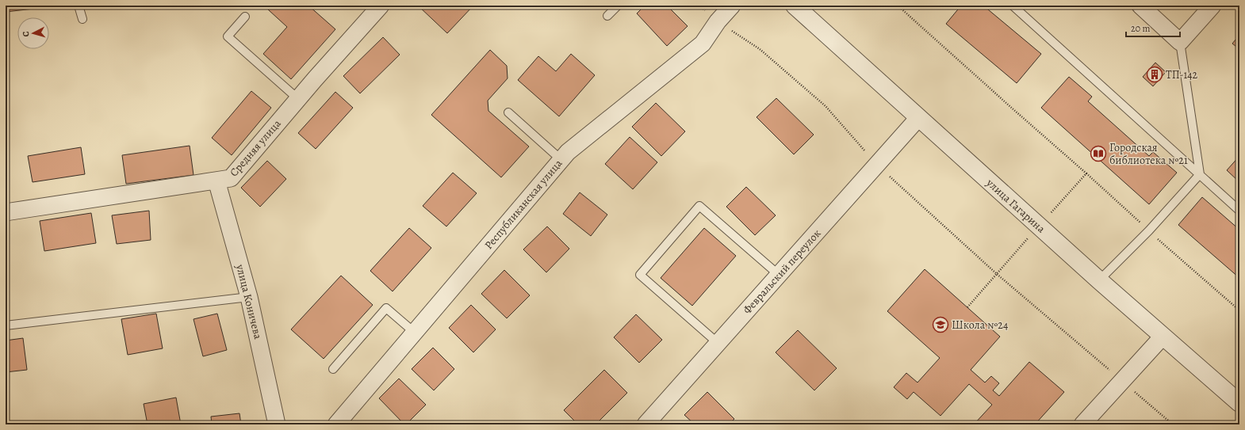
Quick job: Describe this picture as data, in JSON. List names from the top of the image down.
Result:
{
  "streets": {
    "street": [
      "Средняя улица",
      "Республиканская улица",
      "улица Гагарина",
      "Февральский переулок",
      "улица Коничева"
    ]
  },
  "crossings": [
    ["Средняя улица", "улица Коничева"],
    ["улица Гагарина", "Февральский переулок"]
  ],
  "places": {
    "building": ["ТП-142"],
    "library": ["Городская библиотека №21"],
    "school or university": ["Школа №24"]
  },
  "scale_bar": "20 m",
  "north": "left"
}
